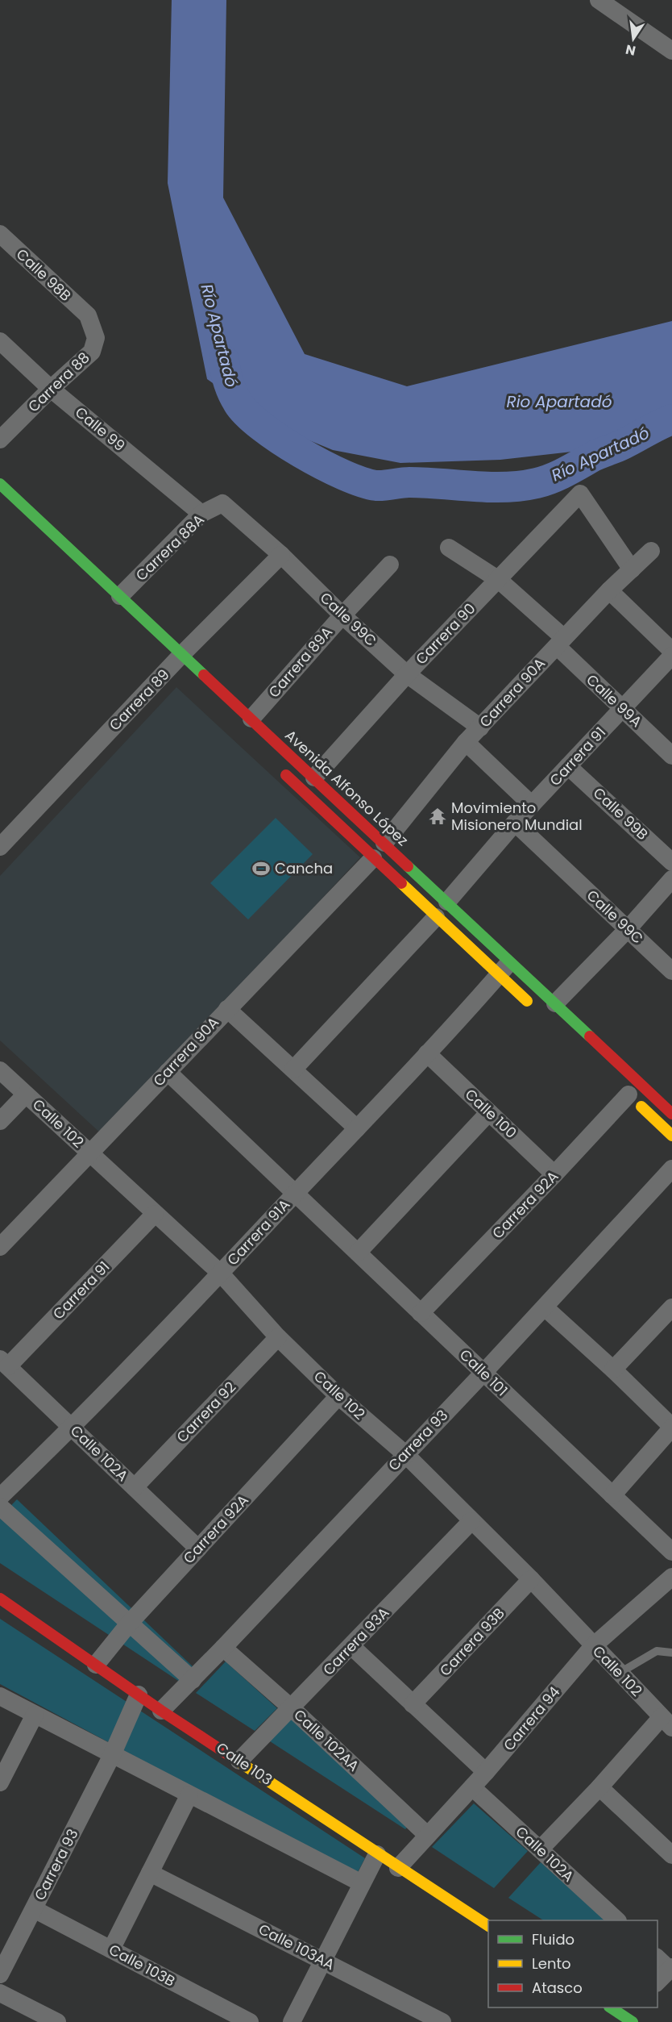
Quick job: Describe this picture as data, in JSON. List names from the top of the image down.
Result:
{
  "streets": {
    "street": [
      "Calle 98B",
      "Carrera 88",
      "Calle 99",
      "Carrera 88A",
      "Calle 99C",
      "Carrera 90",
      "Carrera 89A",
      "Carrera 90A",
      "Carrera 89",
      "Calle 99A",
      "Carrera 91",
      "Avenida Alfonso López",
      "Calle 99B",
      "Calle 100",
      "Calle 102",
      "Carrera 92A",
      "Carrera 91A",
      "Calle 101",
      "Carrera 92",
      "Carrera 93",
      "Calle 102A",
      "Carrera 93A",
      "Carrera 93B",
      "Carrera 94",
      "Calle 102AA",
      "Calle 103",
      "Calle 103AA",
      "Calle 103B"
    ]
  },
  "crossings": [
    ["Calle 98B", "Carrera 88"],
    ["Carrera 88", "Calle 99"],
    ["Calle 99", "Carrera 88A"],
    ["Carrera 88A", "Calle 99C"],
    ["Carrera 88A", "Avenida Alfonso López"],
    ["Calle 99C", "Carrera 90"],
    ["Calle 99C", "Carrera 89A"],
    ["Calle 99C", "Carrera 90A"],
    ["Calle 99C", "Carrera 89"],
    ["Calle 99C", "Carrera 91"],
    ["Carrera 90", "Carrera 90A"],
    ["Carrera 90", "Calle 99A"],
    ["Carrera 90", "Avenida Alfonso López"],
    ["Carrera 89A", "Avenida Alfonso López"],
    ["Carrera 90A", "Calle 99A"],
    ["Carrera 90A", "Avenida Alfonso López"],
    ["Carrera 90A", "Calle 102"],
    ["Carrera 90A", "Calle 101"],
    ["Carrera 89", "Avenida Alfonso López"],
    ["Calle 99A", "Carrera 91"],
    ["Carrera 91", "Avenida Alfonso López"],
    ["Carrera 91", "Calle 99B"],
    ["Carrera 91", "Calle 102"],
    ["Carrera 91", "Calle 102A"],
    ["Avenida Alfonso López", "Carrera 91A"],
    ["Calle 100", "Carrera 92A"],
    ["Calle 100", "Carrera 91A"],
    ["Calle 102", "Carrera 92A"],
    ["Calle 102", "Carrera 91A"],
    ["Calle 102", "Carrera 92"],
    ["Calle 102", "Carrera 93"],
    ["Calle 102", "Carrera 93A"],
    ["Calle 102", "Carrera 93B"],
    ["Calle 102", "Carrera 94"],
    ["Carrera 92A", "Calle 101"],
    ["Carrera 92A", "Calle 102A"],
    ["Carrera 92A", "Calle 103"],
    ["Carrera 91A", "Calle 101"],
    ["Carrera 91A", "Calle 102A"],
    ["Calle 101", "Carrera 93"],
    ["Carrera 92", "Calle 102A"],
    ["Carrera 93", "Calle 102AA"],
    ["Carrera 93", "Calle 103"],
    ["Carrera 93", "Calle 103B"],
    ["Calle 102A", "Carrera 94"],
    ["Carrera 93A", "Calle 102AA"],
    ["Carrera 93A", "Calle 103"],
    ["Carrera 94", "Calle 102AA"],
    ["Carrera 94", "Calle 103"]
  ],
  "water": ["Río Apartadó", "Rio Apartadó"],
  "places": {
    "temple": ["Movimiento Misionero Mundial"],
    "sports": ["Cancha"]
  },
  "legend": ["Fluido", "Lento", "Atasco"],
  "north": "bottom"
}
